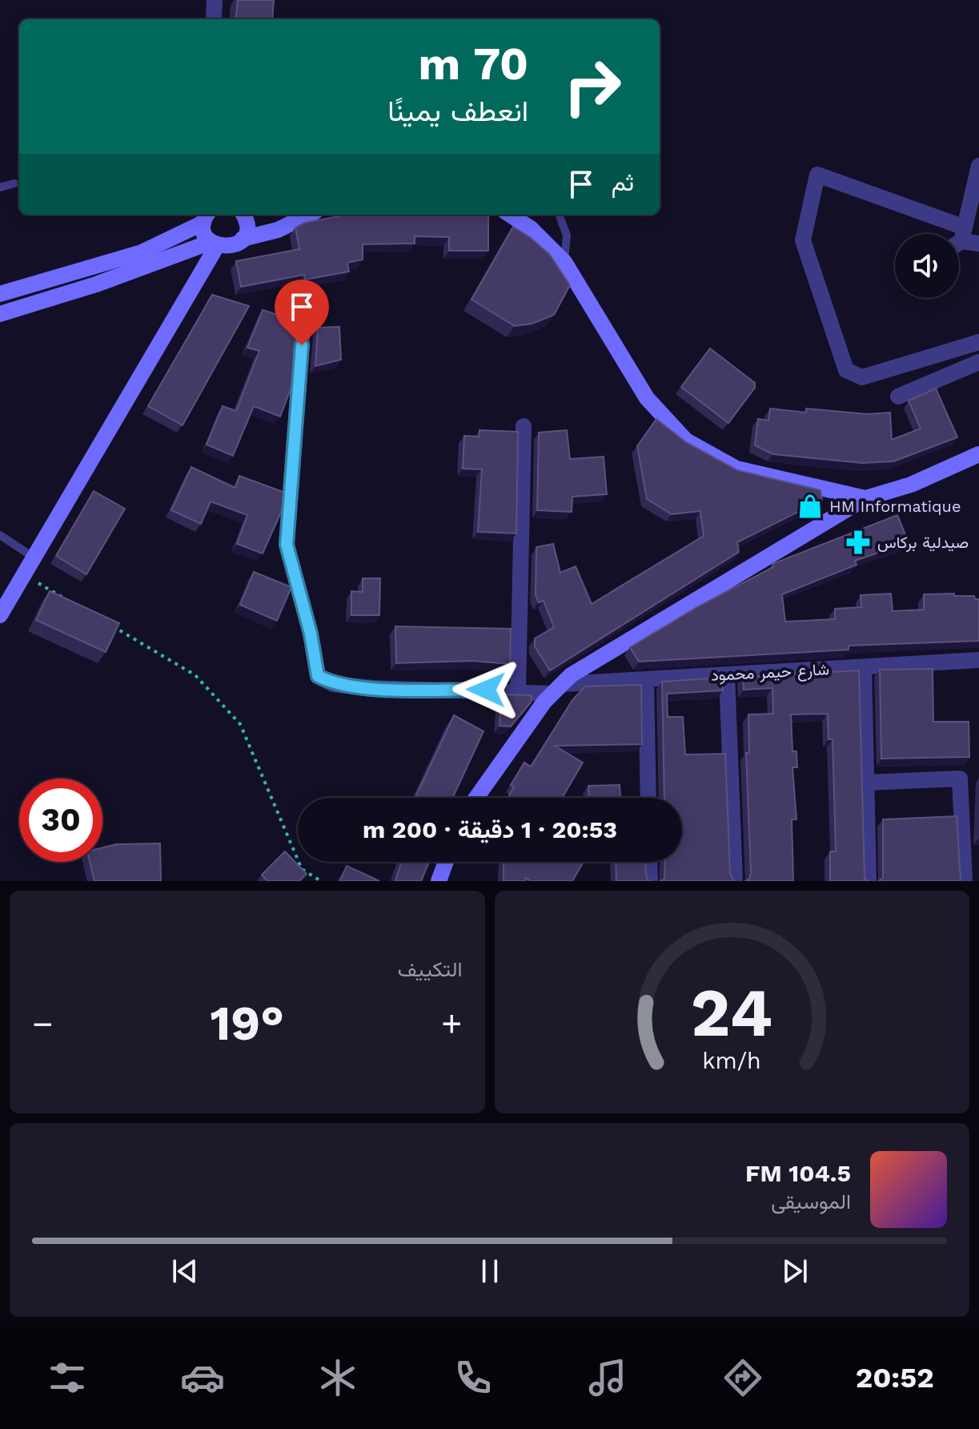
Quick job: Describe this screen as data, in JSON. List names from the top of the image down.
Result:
{
  "streets": {
    "street": ["شارع حيمر محمود"]
  },
  "places": {
    "shop": ["HM Informatique"],
    "pharmacy": ["صيدلية بركاس"]
  },
  "page": {
    "turn": ["70 m", "انعطف يمينًا"],
    "then": "ثم",
    "limit": "30",
    "trip": "20:53 · 1 دقيقة · 200 m",
    "tile": "التكييف",
    "heat": ["−", "19°", "+"],
    "song": ["104.5 FM", "الموسيقى"],
    "tabs": "20:52",
    "gauge": ["24", "km/h"]
  }
}
